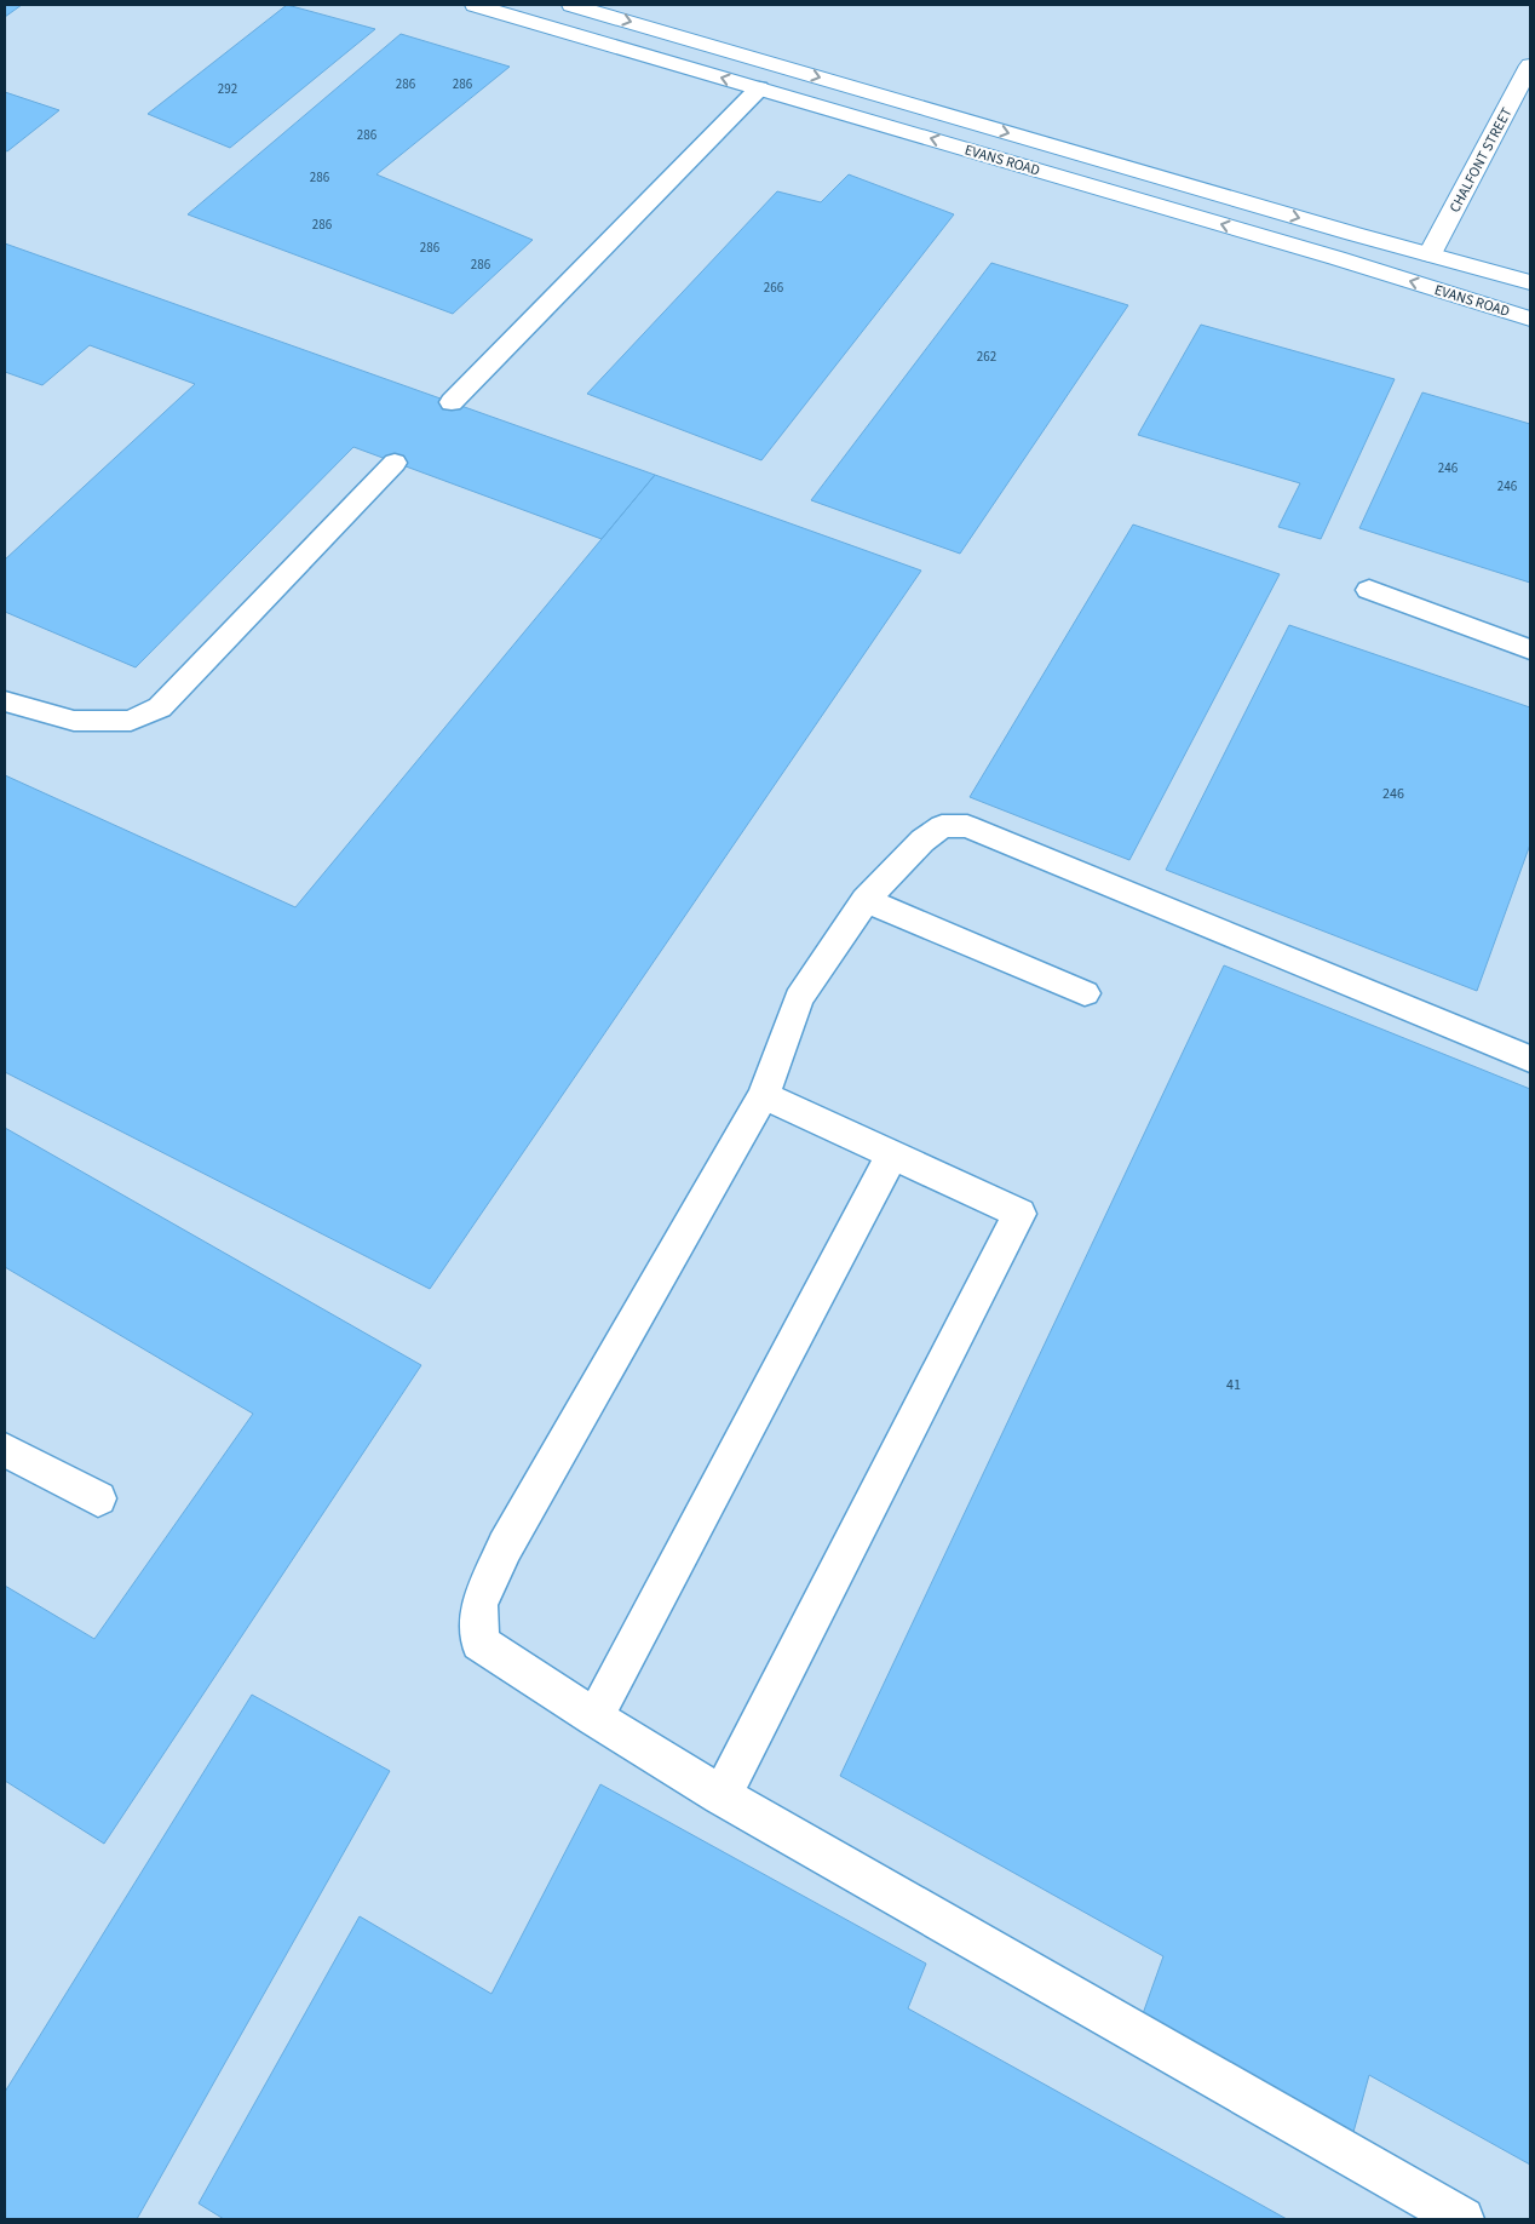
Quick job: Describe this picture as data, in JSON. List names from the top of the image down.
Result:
{
  "streets": {
    "main road": ["EVANS ROAD", "CHALFONT STREET"]
  },
  "crossings": [
    ["EVANS ROAD", "CHALFONT STREET"]
  ],
  "house_numbers": [
    "286",
    "286",
    "292",
    "286",
    "286",
    "286",
    "286",
    "286",
    "266",
    "262",
    "246",
    "246",
    "246",
    "41"
  ]
}
